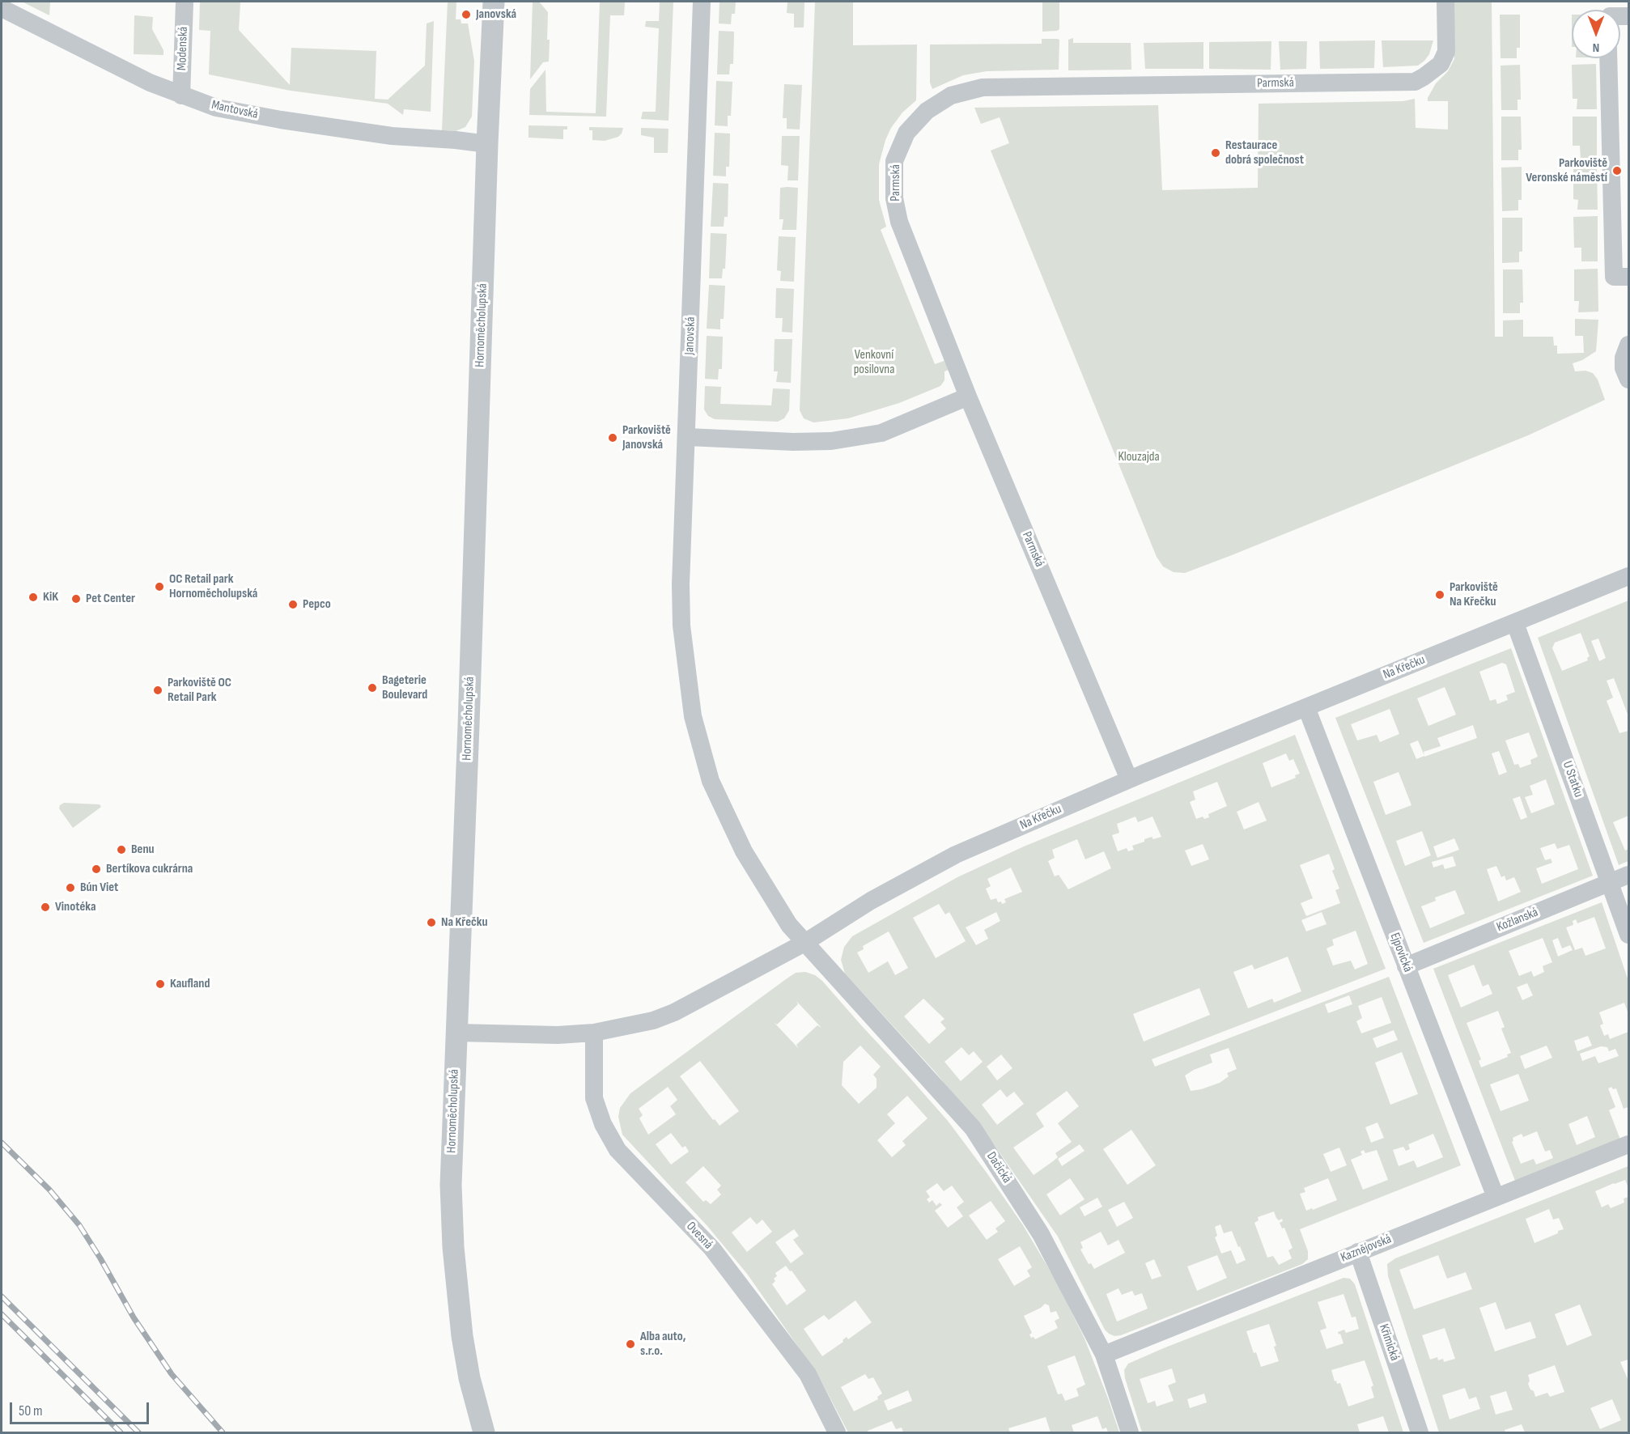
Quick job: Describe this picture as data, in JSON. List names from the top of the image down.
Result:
{
  "streets": {
    "street": [
      "Modenská",
      "Parmská",
      "Mantovská",
      "Hornoměcholupská",
      "Janovská",
      "Na Křečku",
      "U Statku",
      "Kožlanská",
      "Ejpovická",
      "Dačická",
      "Ovesná",
      "Kaznějovská",
      "Křimická"
    ]
  },
  "crossings": [
    ["Modenská", "Mantovská"],
    ["Parmská", "Na Křečku"],
    ["Mantovská", "Hornoměcholupská"],
    ["Hornoměcholupská", "Na Křečku"],
    ["Janovská", "Na Křečku"],
    ["Janovská", "Dačická"],
    ["Na Křečku", "U Statku"],
    ["Na Křečku", "Ejpovická"],
    ["Na Křečku", "Dačická"],
    ["Na Křečku", "Ovesná"],
    ["U Statku", "Kožlanská"],
    ["Kožlanská", "Ejpovická"],
    ["Ejpovická", "Kaznějovská"],
    ["Dačická", "Kaznějovská"],
    ["Kaznějovská", "Křimická"]
  ],
  "parks": ["Venkovní posilovna", "Klouzajda"],
  "places": [
    "Janovská",
    "Restaurace dobrá společnost",
    "Parkoviště Veronské náměstí",
    "Parkoviště Janovská",
    "OC Retail park Hornoměcholupská",
    "Parkoviště Na Křečku",
    "KiK",
    "Pet Center",
    "Pepco",
    "Bageterie Boulevard",
    "Parkoviště OC Retail Park",
    "Benu",
    "Bertíkova cukrárna",
    "Bún Viet",
    "Vinotéka",
    "Na Křečku",
    "Kaufland",
    "Alba auto, s.r.o."
  ],
  "scale_bar": "50 m",
  "north": "bottom"
}
